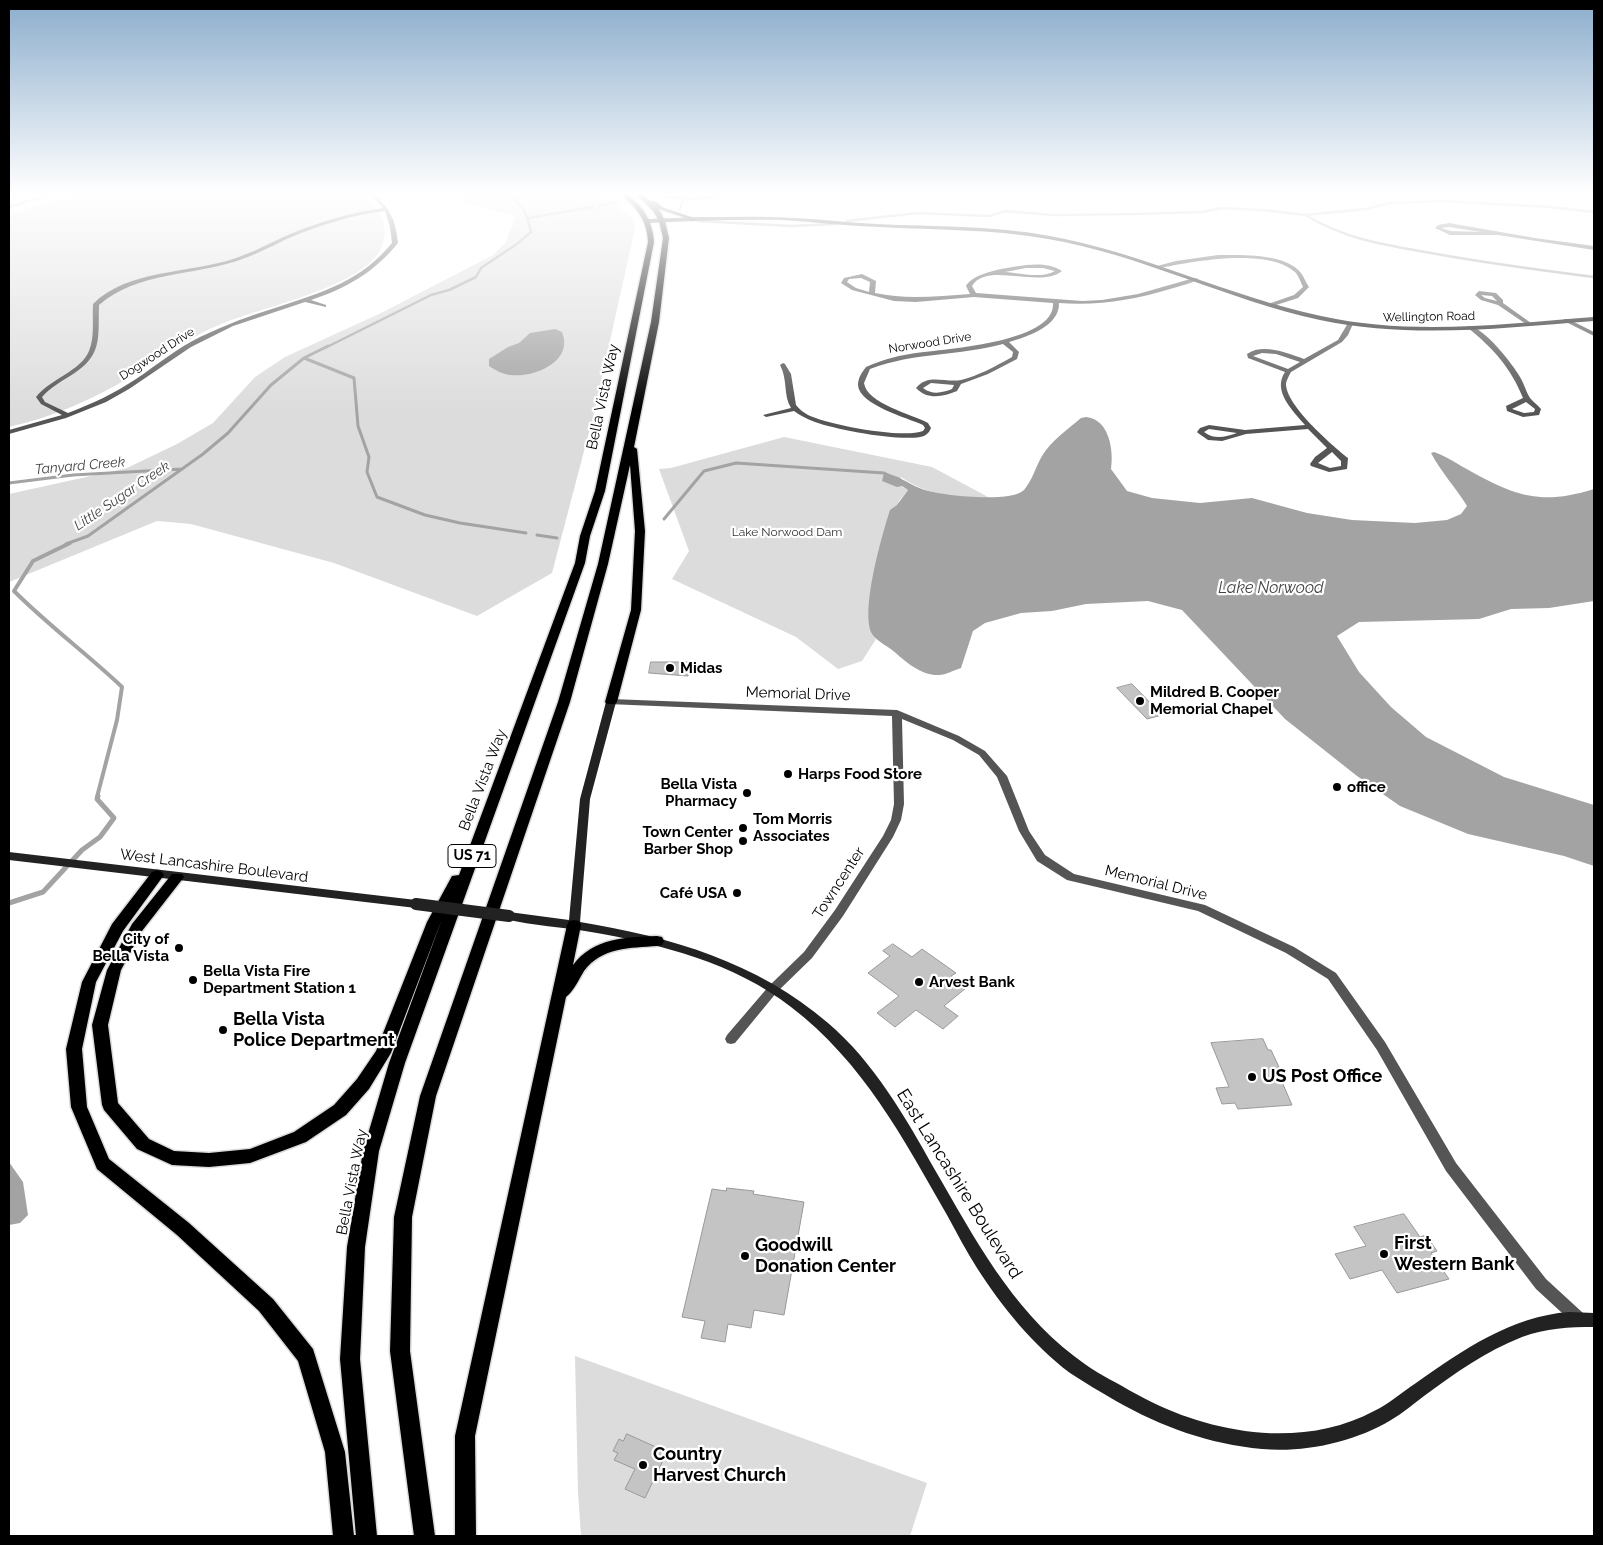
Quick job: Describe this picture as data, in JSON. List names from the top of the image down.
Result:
{
  "streets": {
    "main road": ["Bella Vista Way", "US 71"],
    "street": [
      "Wellington Road",
      "Norwood Drive",
      "Dogwood Drive",
      "Memorial Drive",
      "West Lancashire Boulevard",
      "Towncenter",
      "East Lancashire Boulevard"
    ]
  },
  "crossings": [
    ["Memorial Drive", "Towncenter"],
    ["Memorial Drive", "East Lancashire Boulevard"],
    ["West Lancashire Boulevard", "East Lancashire Boulevard"],
    ["Towncenter", "East Lancashire Boulevard"]
  ],
  "water": ["Tanyard Creek", "Little Sugar Creek", "Lake Norwood"],
  "parks": ["Lake Norwood Dam"],
  "places": [
    "Midas",
    "Mildred B. Cooper Memorial Chapel",
    "Harps Food Store",
    "office",
    "Bella Vista Pharmacy",
    "Tom Morris Associates",
    "Town Center Barber Shop",
    "Café USA",
    "City of Bella Vista",
    "Bella Vista Fire Department Station 1",
    "Arvest Bank",
    "Bella Vista Police Department",
    "US Post Office",
    "First Western Bank",
    "Goodwill Donation Center",
    "Country Harvest Church"
  ]
}
